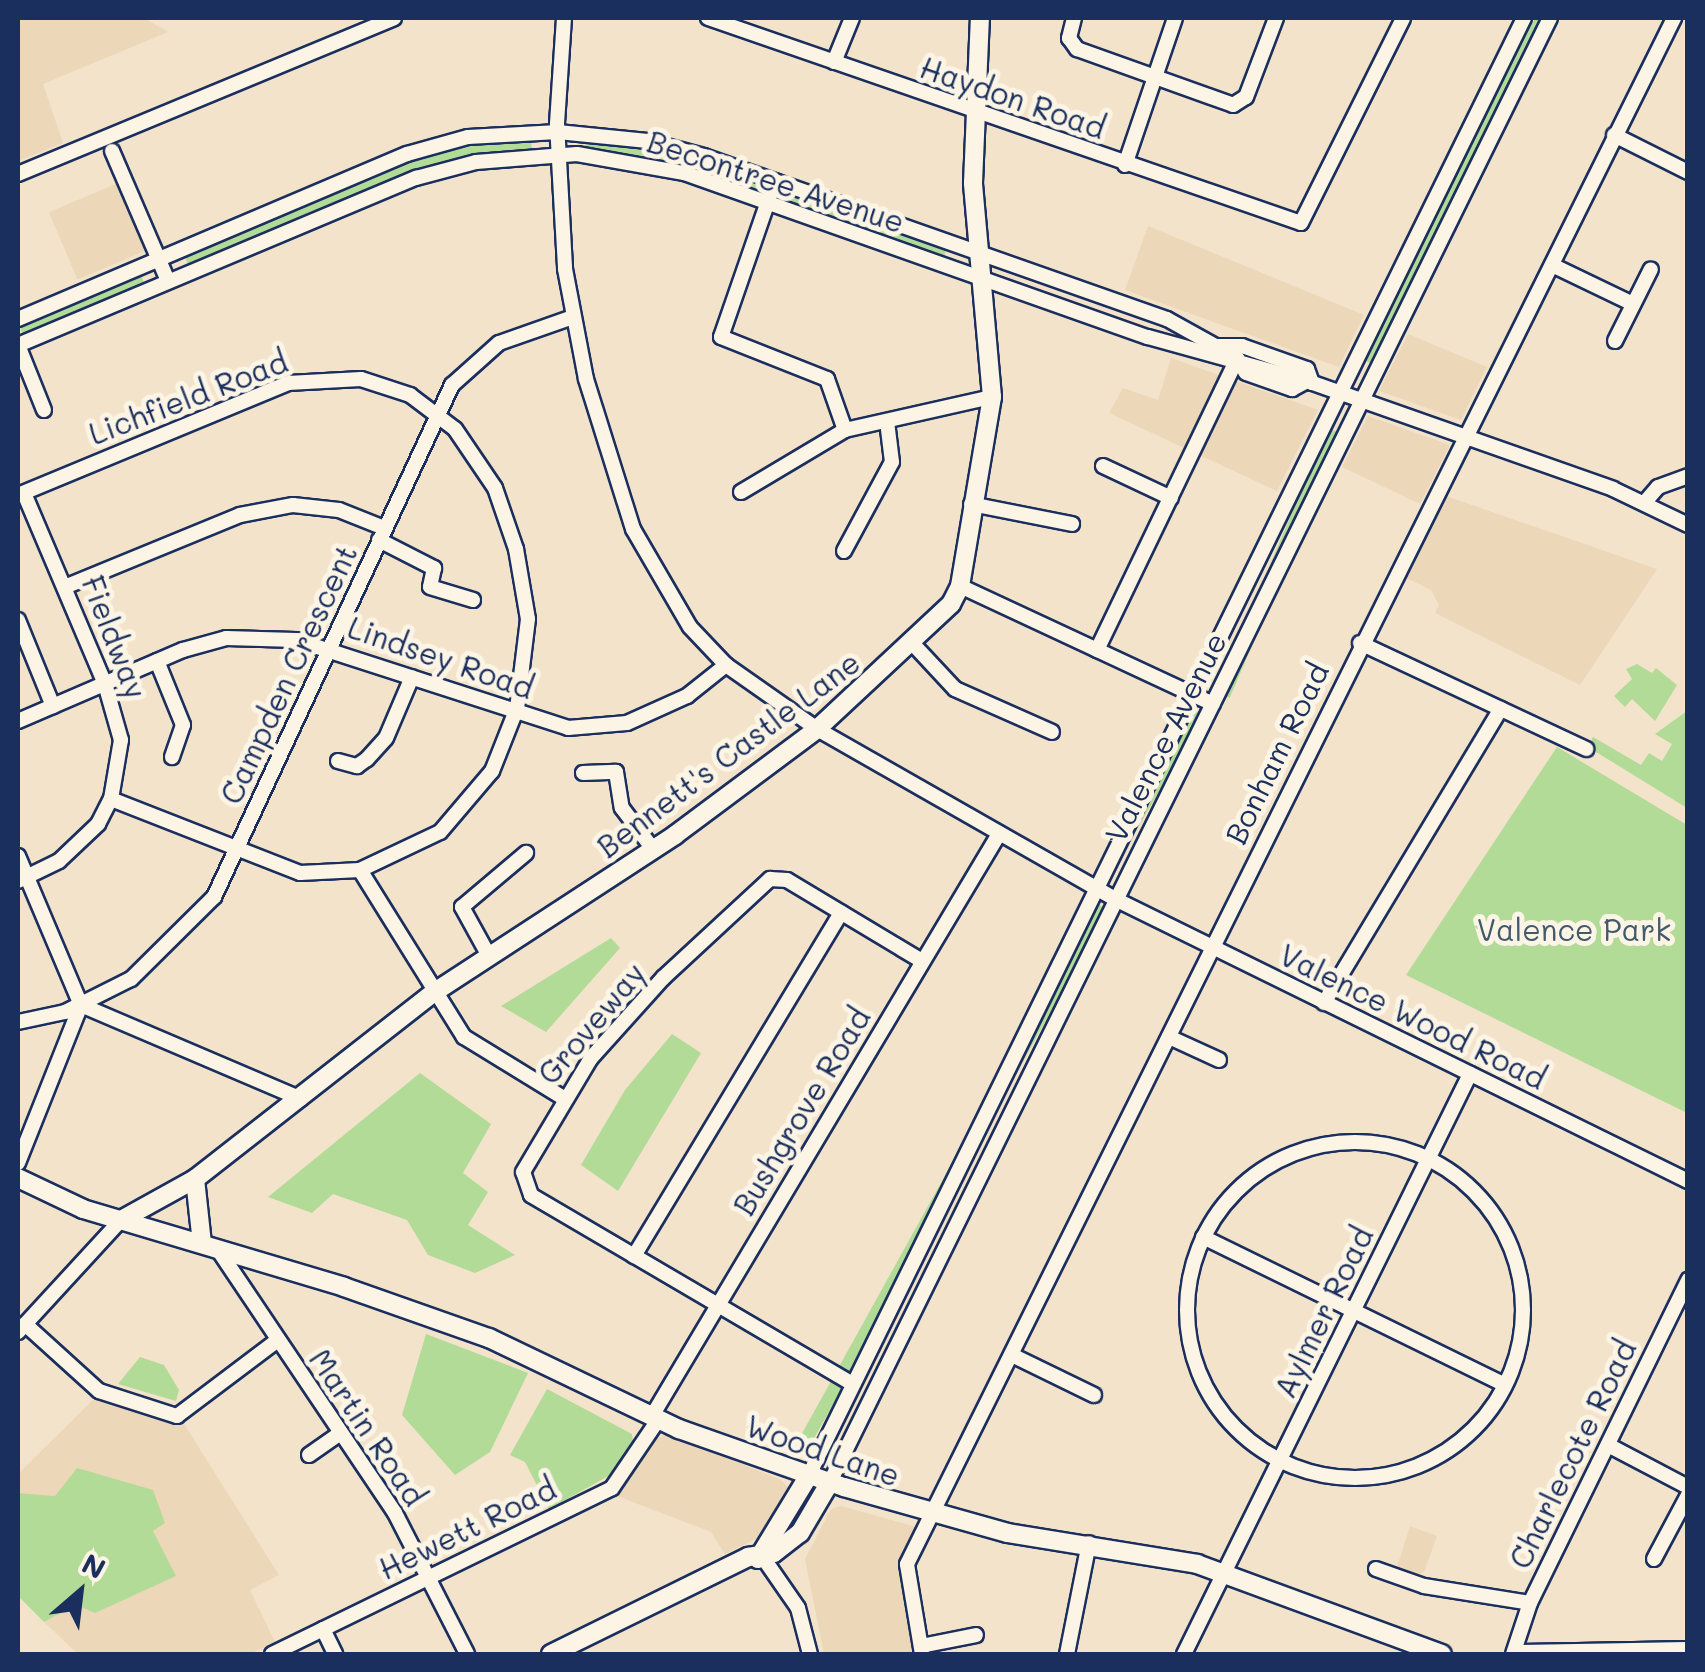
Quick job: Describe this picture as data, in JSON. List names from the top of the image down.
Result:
{
  "streets": {
    "main road": ["Bennett's Castle Lane", "Wood Lane"],
    "street": [
      "Haydon Road",
      "Becontree Avenue",
      "Lichfield Road",
      "Fieldway",
      "Lindsey Road",
      "Campden Crescent",
      "Valence Avenue",
      "Bonham Road",
      "Valence Wood Road",
      "Groveway",
      "Bushgrove Road",
      "Aylmer Road",
      "Martin Road",
      "Charlecote Road",
      "Hewett Road"
    ]
  },
  "crossings": [
    ["Becontree Avenue", "Valence Avenue"],
    ["Becontree Avenue", "Bonham Road"],
    ["Becontree Avenue", "Valence Wood Road"],
    ["Lichfield Road", "Fieldway"],
    ["Lichfield Road", "Campden Crescent"],
    ["Fieldway", "Lindsey Road"],
    ["Lindsey Road", "Campden Crescent"],
    ["Lindsey Road", "Valence Wood Road"],
    ["Campden Crescent", "Valence Wood Road"],
    ["Valence Avenue", "Valence Wood Road"],
    ["Valence Avenue", "Groveway"],
    ["Valence Avenue", "Wood Lane"],
    ["Bonham Road", "Valence Wood Road"],
    ["Bonham Road", "Wood Lane"],
    ["Bennett's Castle Lane", "Valence Wood Road"],
    ["Bennett's Castle Lane", "Wood Lane"],
    ["Valence Wood Road", "Bushgrove Road"],
    ["Valence Wood Road", "Aylmer Road"],
    ["Groveway", "Bushgrove Road"],
    ["Bushgrove Road", "Wood Lane"],
    ["Bushgrove Road", "Hewett Road"],
    ["Aylmer Road", "Wood Lane"],
    ["Martin Road", "Wood Lane"],
    ["Martin Road", "Hewett Road"],
    ["Wood Lane", "Hewett Road"]
  ],
  "parks": ["Valence Park"],
  "north": "top right"
}
